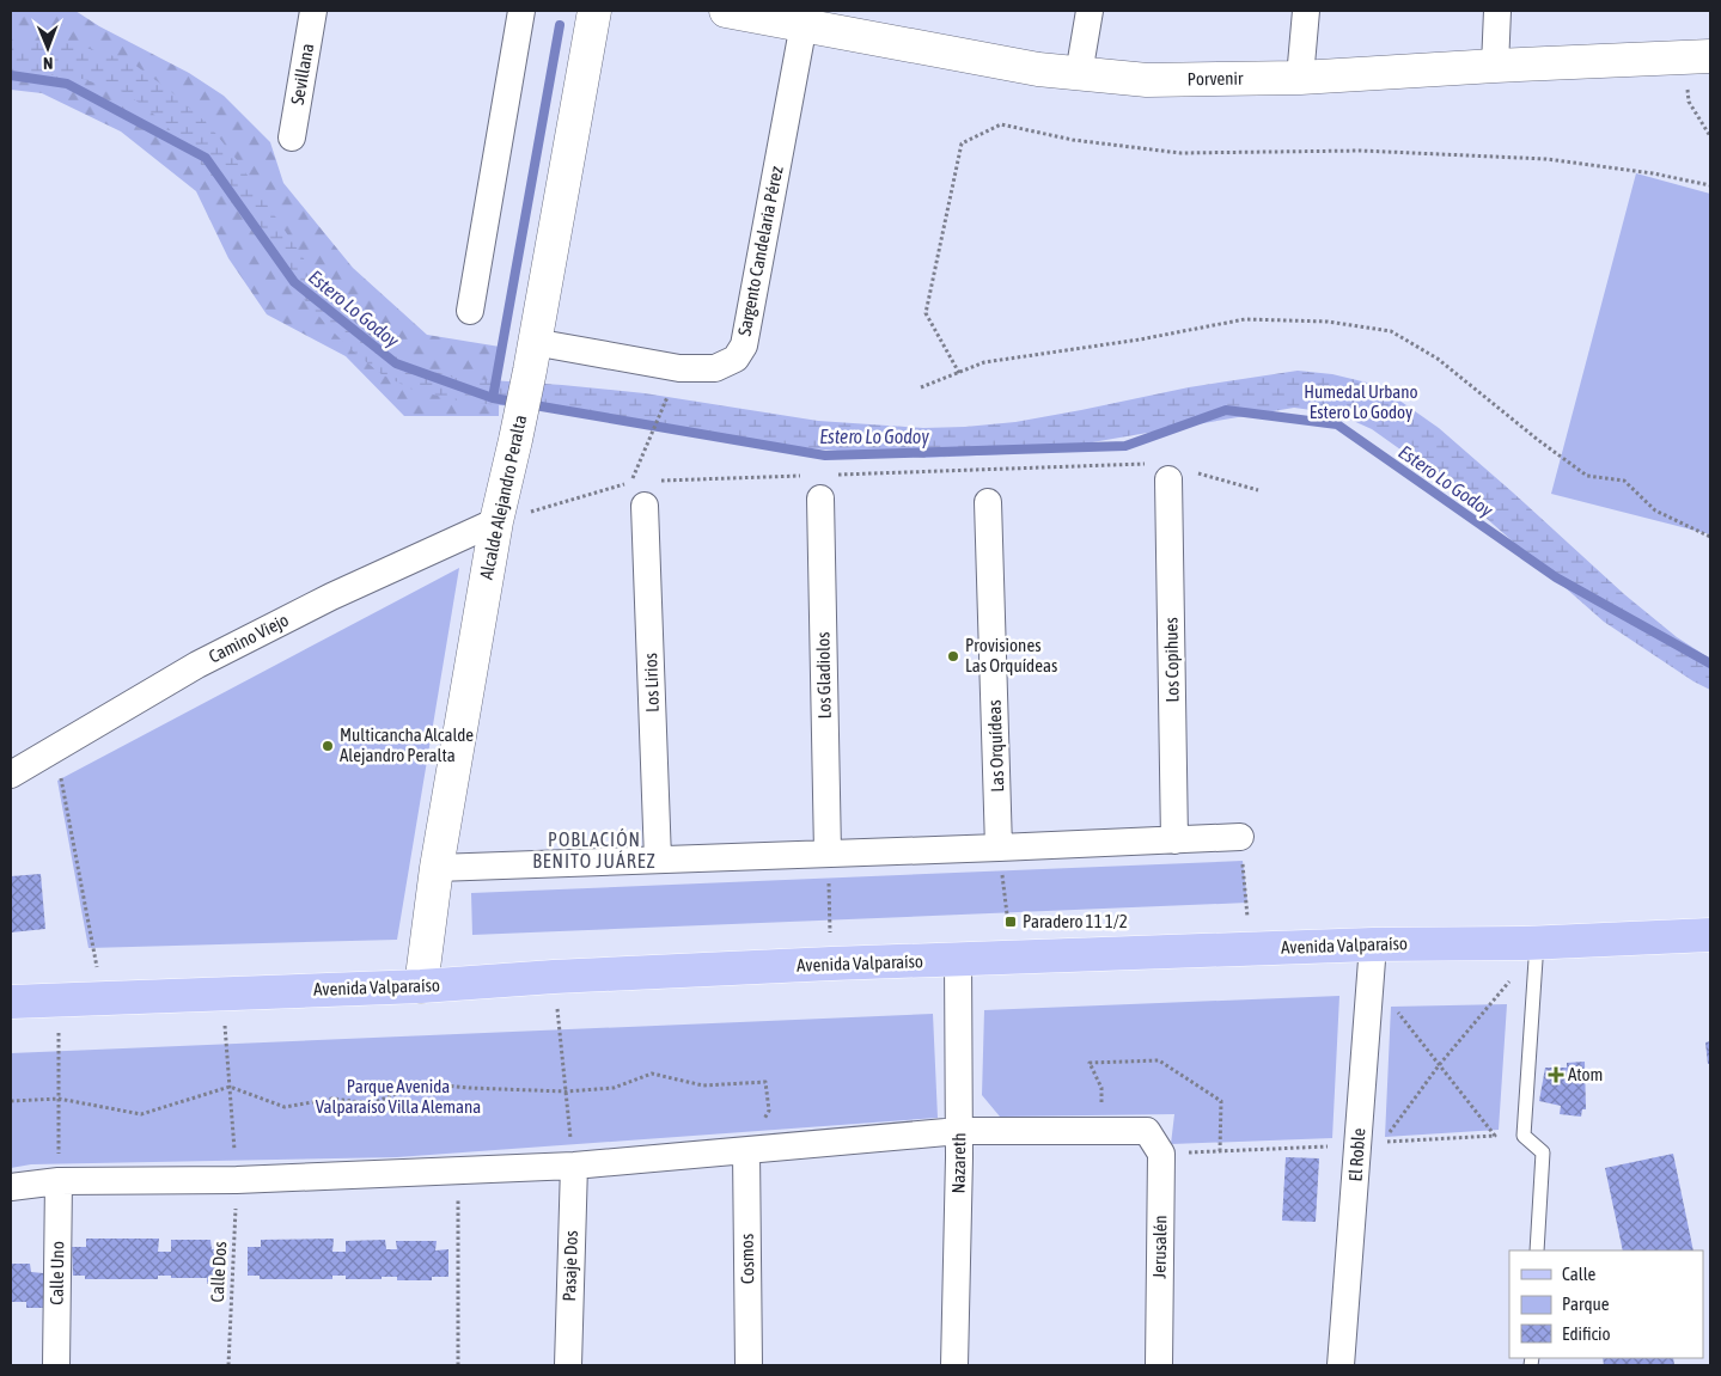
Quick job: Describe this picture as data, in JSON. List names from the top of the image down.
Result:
{
  "streets": {
    "main road": ["Porvenir", "Alcalde Alejandro Peralta", "Avenida Valparaíso"],
    "street": [
      "Sevillana",
      "Sargento Candelaria Pérez",
      "Camino Viejo",
      "Los Copihues",
      "Los Gladiolos",
      "Los Lirios",
      "Las Orquídeas",
      "El Roble",
      "Nazareth",
      "Jerusalén",
      "Cosmos",
      "Pasaje Dos",
      "Calle Uno"
    ],
    "path": ["Calle Dos"]
  },
  "crossings": [
    ["Porvenir", "Sargento Candelaria Pérez"],
    ["Sargento Candelaria Pérez", "Alcalde Alejandro Peralta"],
    ["Alcalde Alejandro Peralta", "Camino Viejo"],
    ["Alcalde Alejandro Peralta", "Avenida Valparaíso"],
    ["Avenida Valparaíso", "El Roble"],
    ["Avenida Valparaíso", "Nazareth"],
    ["Avenida Valparaíso", "Calle Dos"]
  ],
  "districts": ["POBLACIÓN BENITO JUÁREZ"],
  "water": ["Estero Lo Godoy"],
  "parks": ["Humedal Urbano Estero Lo Godoy", "Parque Avenida Valparaíso Villa Alemana"],
  "places": {
    "other": ["Provisiones Las Orquídeas", "Multicancha Alcalde Alejandro Peralta"],
    "transit": ["Paradero 11 1/2"],
    "health": ["Atom"]
  },
  "legend": ["Calle", "Parque", "Edificio"],
  "north": "bottom"
}
